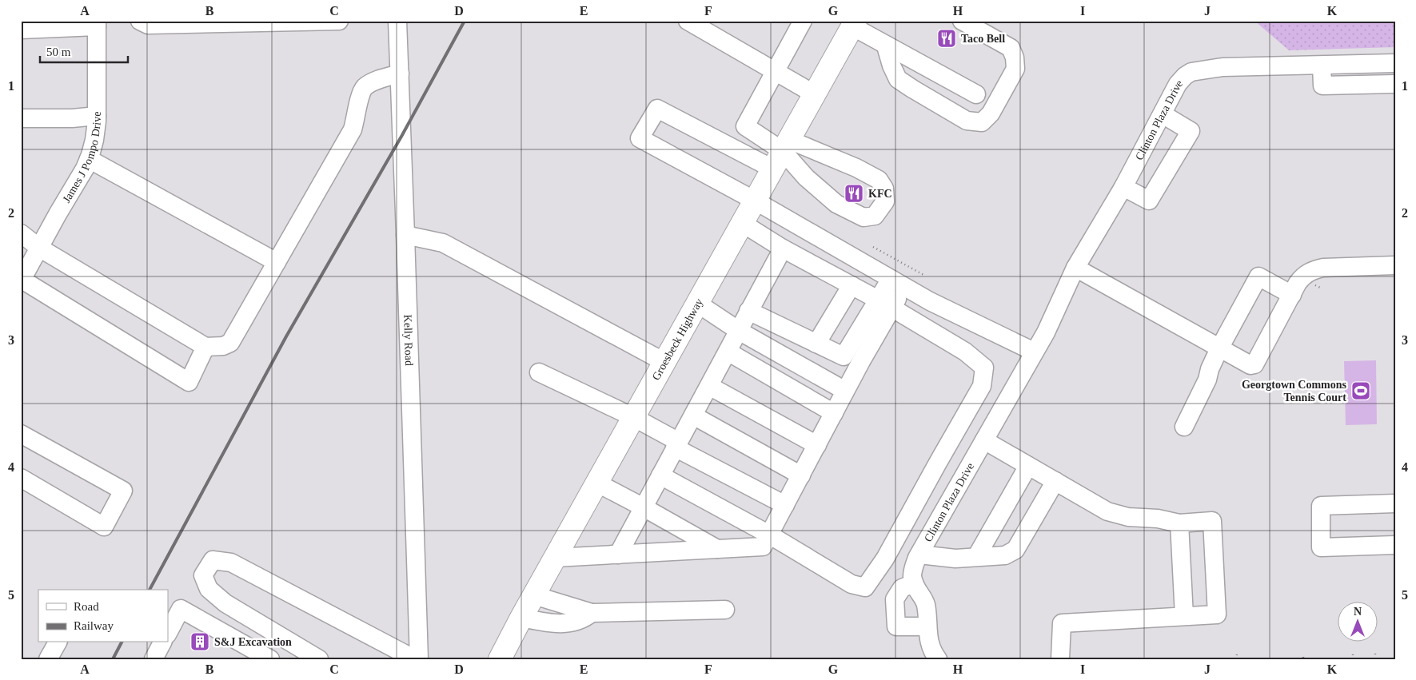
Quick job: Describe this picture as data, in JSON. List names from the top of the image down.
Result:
{
  "streets": {
    "main road": ["Groesbeck Highway"],
    "street": ["Clinton Plaza Drive", "James J Pompo Drive", "Kelly Road"]
  },
  "places": {
    "restaurant": ["Taco Bell", "KFC"],
    "sports": ["Georgtown Commons Tennis Court"],
    "building": ["S&J Excavation"]
  },
  "legend": ["Road", "Railway"],
  "scale_bar": "50 m",
  "north": "top",
  "grid": {
    "columns": [
      "A",
      "B",
      "C",
      "D",
      "E",
      "F",
      "G",
      "H",
      "I",
      "J",
      "K"
    ],
    "rows": [
      "1",
      "2",
      "3",
      "4",
      "5"
    ]
  }
}
